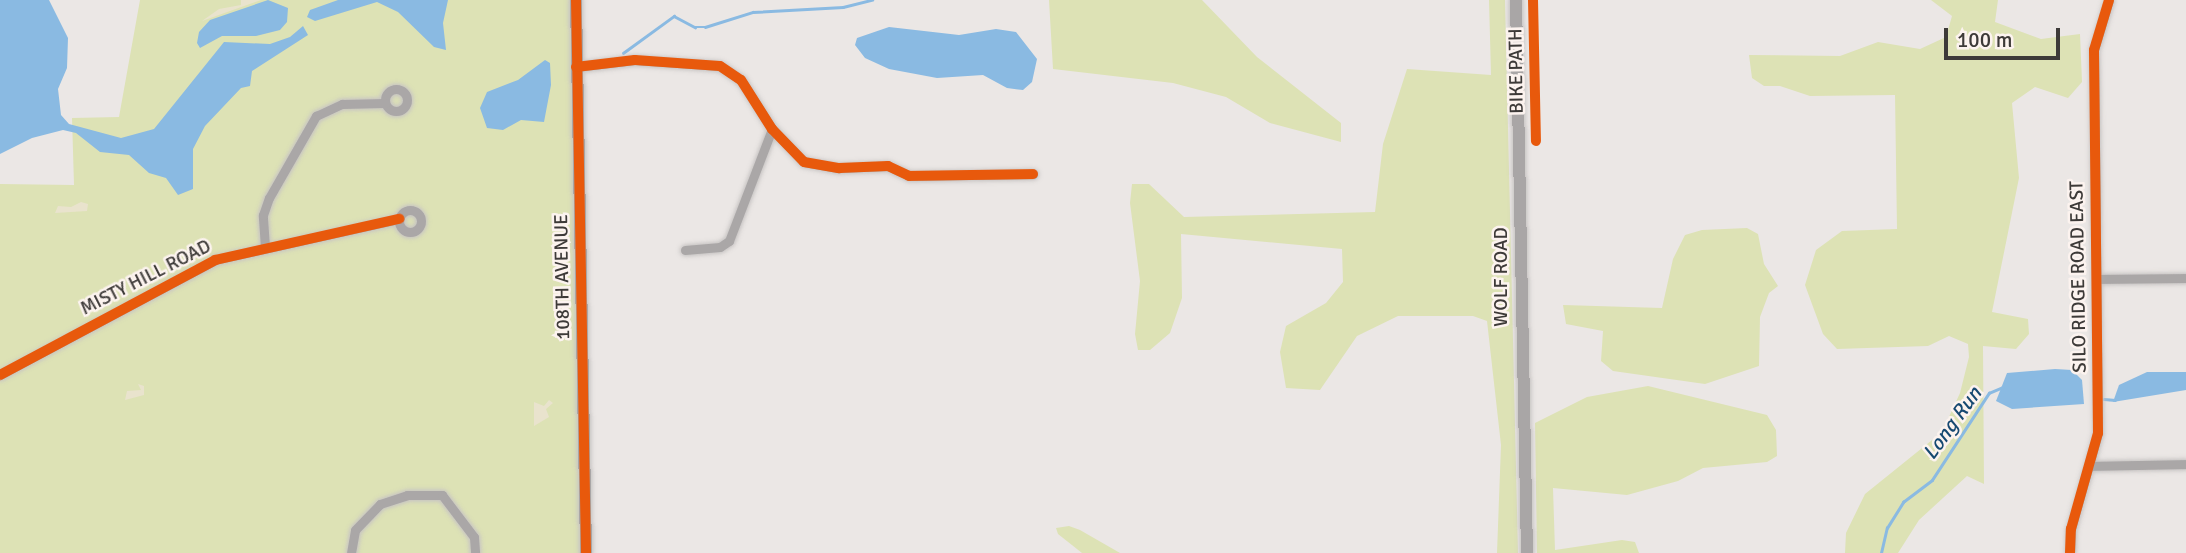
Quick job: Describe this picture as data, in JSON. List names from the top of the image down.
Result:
{
  "streets": {
    "street": [
      "108TH AVENUE",
      "WOLF ROAD",
      "SILO RIDGE ROAD EAST",
      "MISTY HILL ROAD"
    ],
    "cycle path": ["BIKE PATH"]
  },
  "water": ["Long Run"],
  "scale_bar": "100 m"
}
